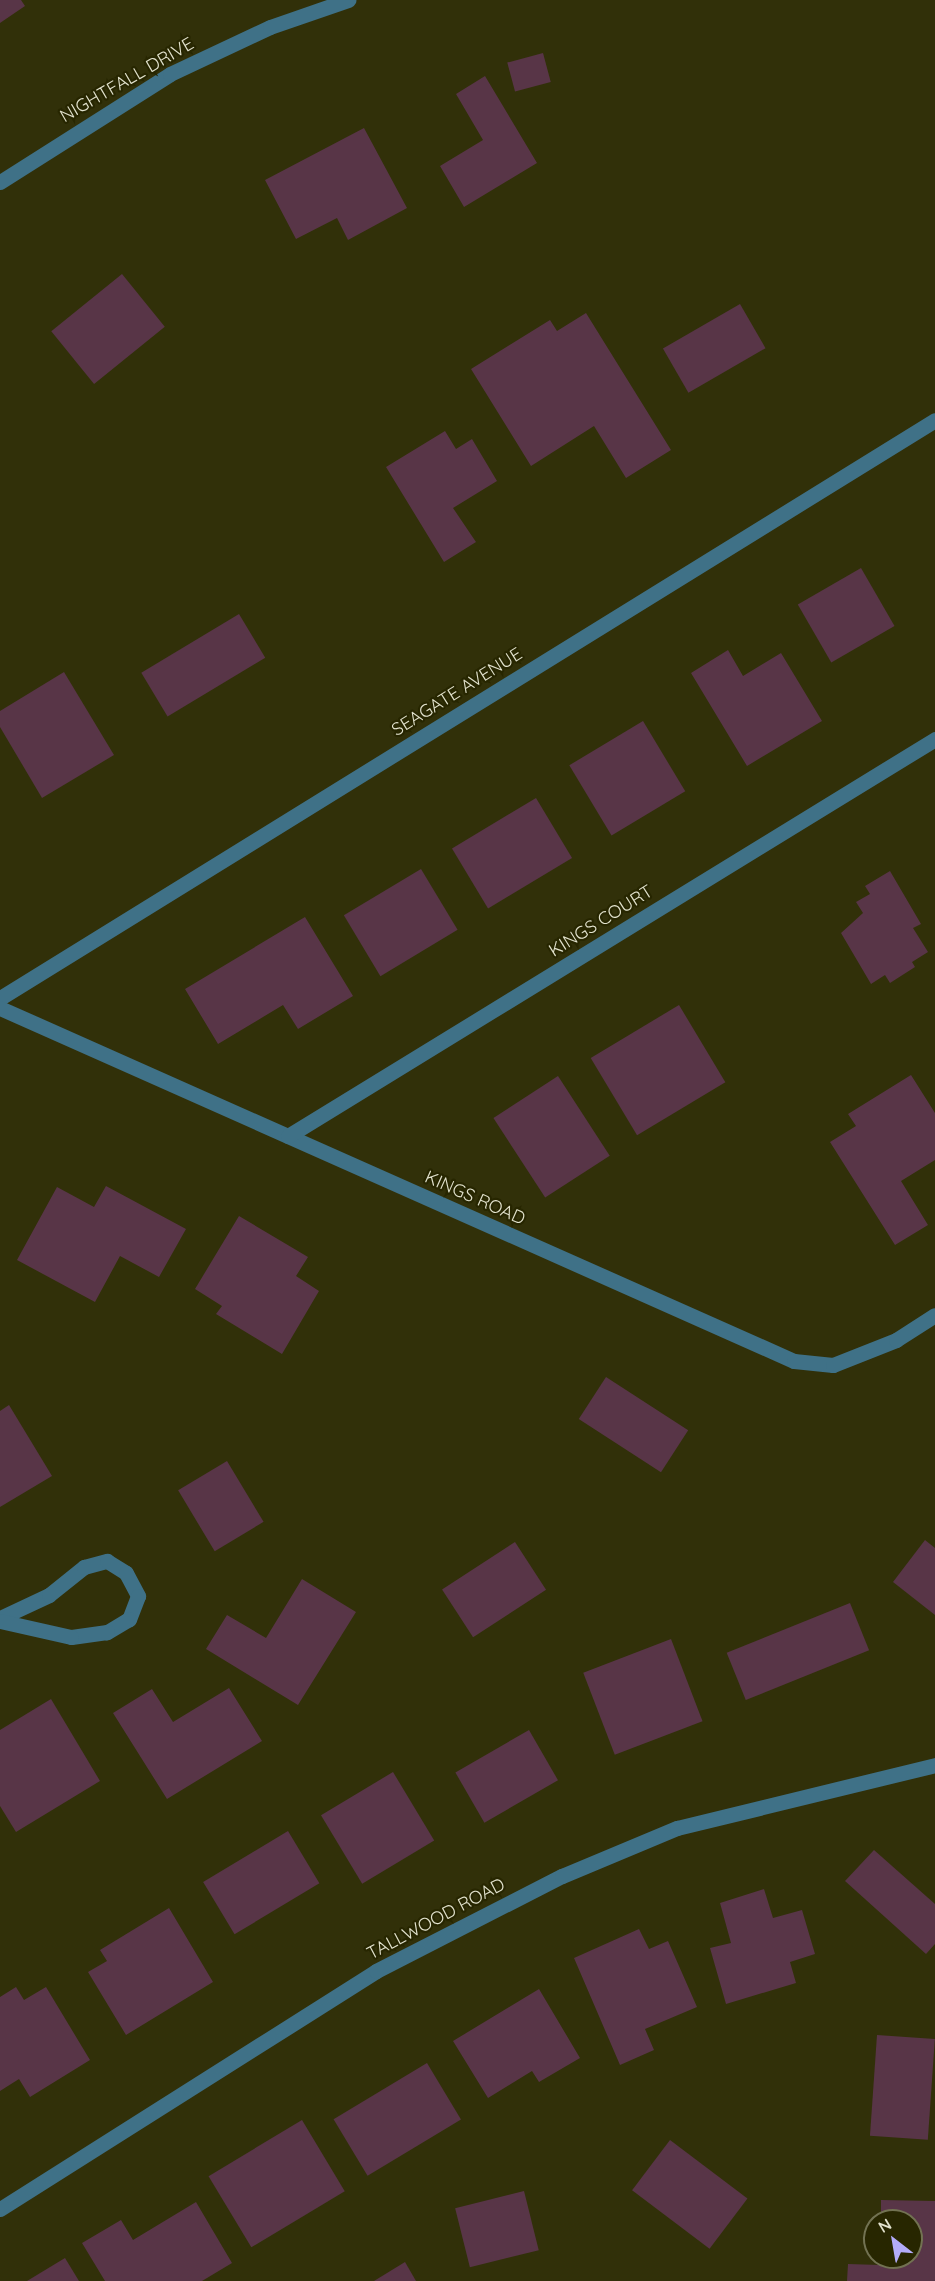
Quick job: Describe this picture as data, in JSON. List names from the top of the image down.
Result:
{
  "streets": {
    "street": [
      "NIGHTFALL DRIVE",
      "SEAGATE AVENUE",
      "KINGS COURT",
      "KINGS ROAD",
      "TALLWOOD ROAD"
    ]
  },
  "crossings": [
    ["KINGS COURT", "KINGS ROAD"]
  ],
  "north": "top left"
}
